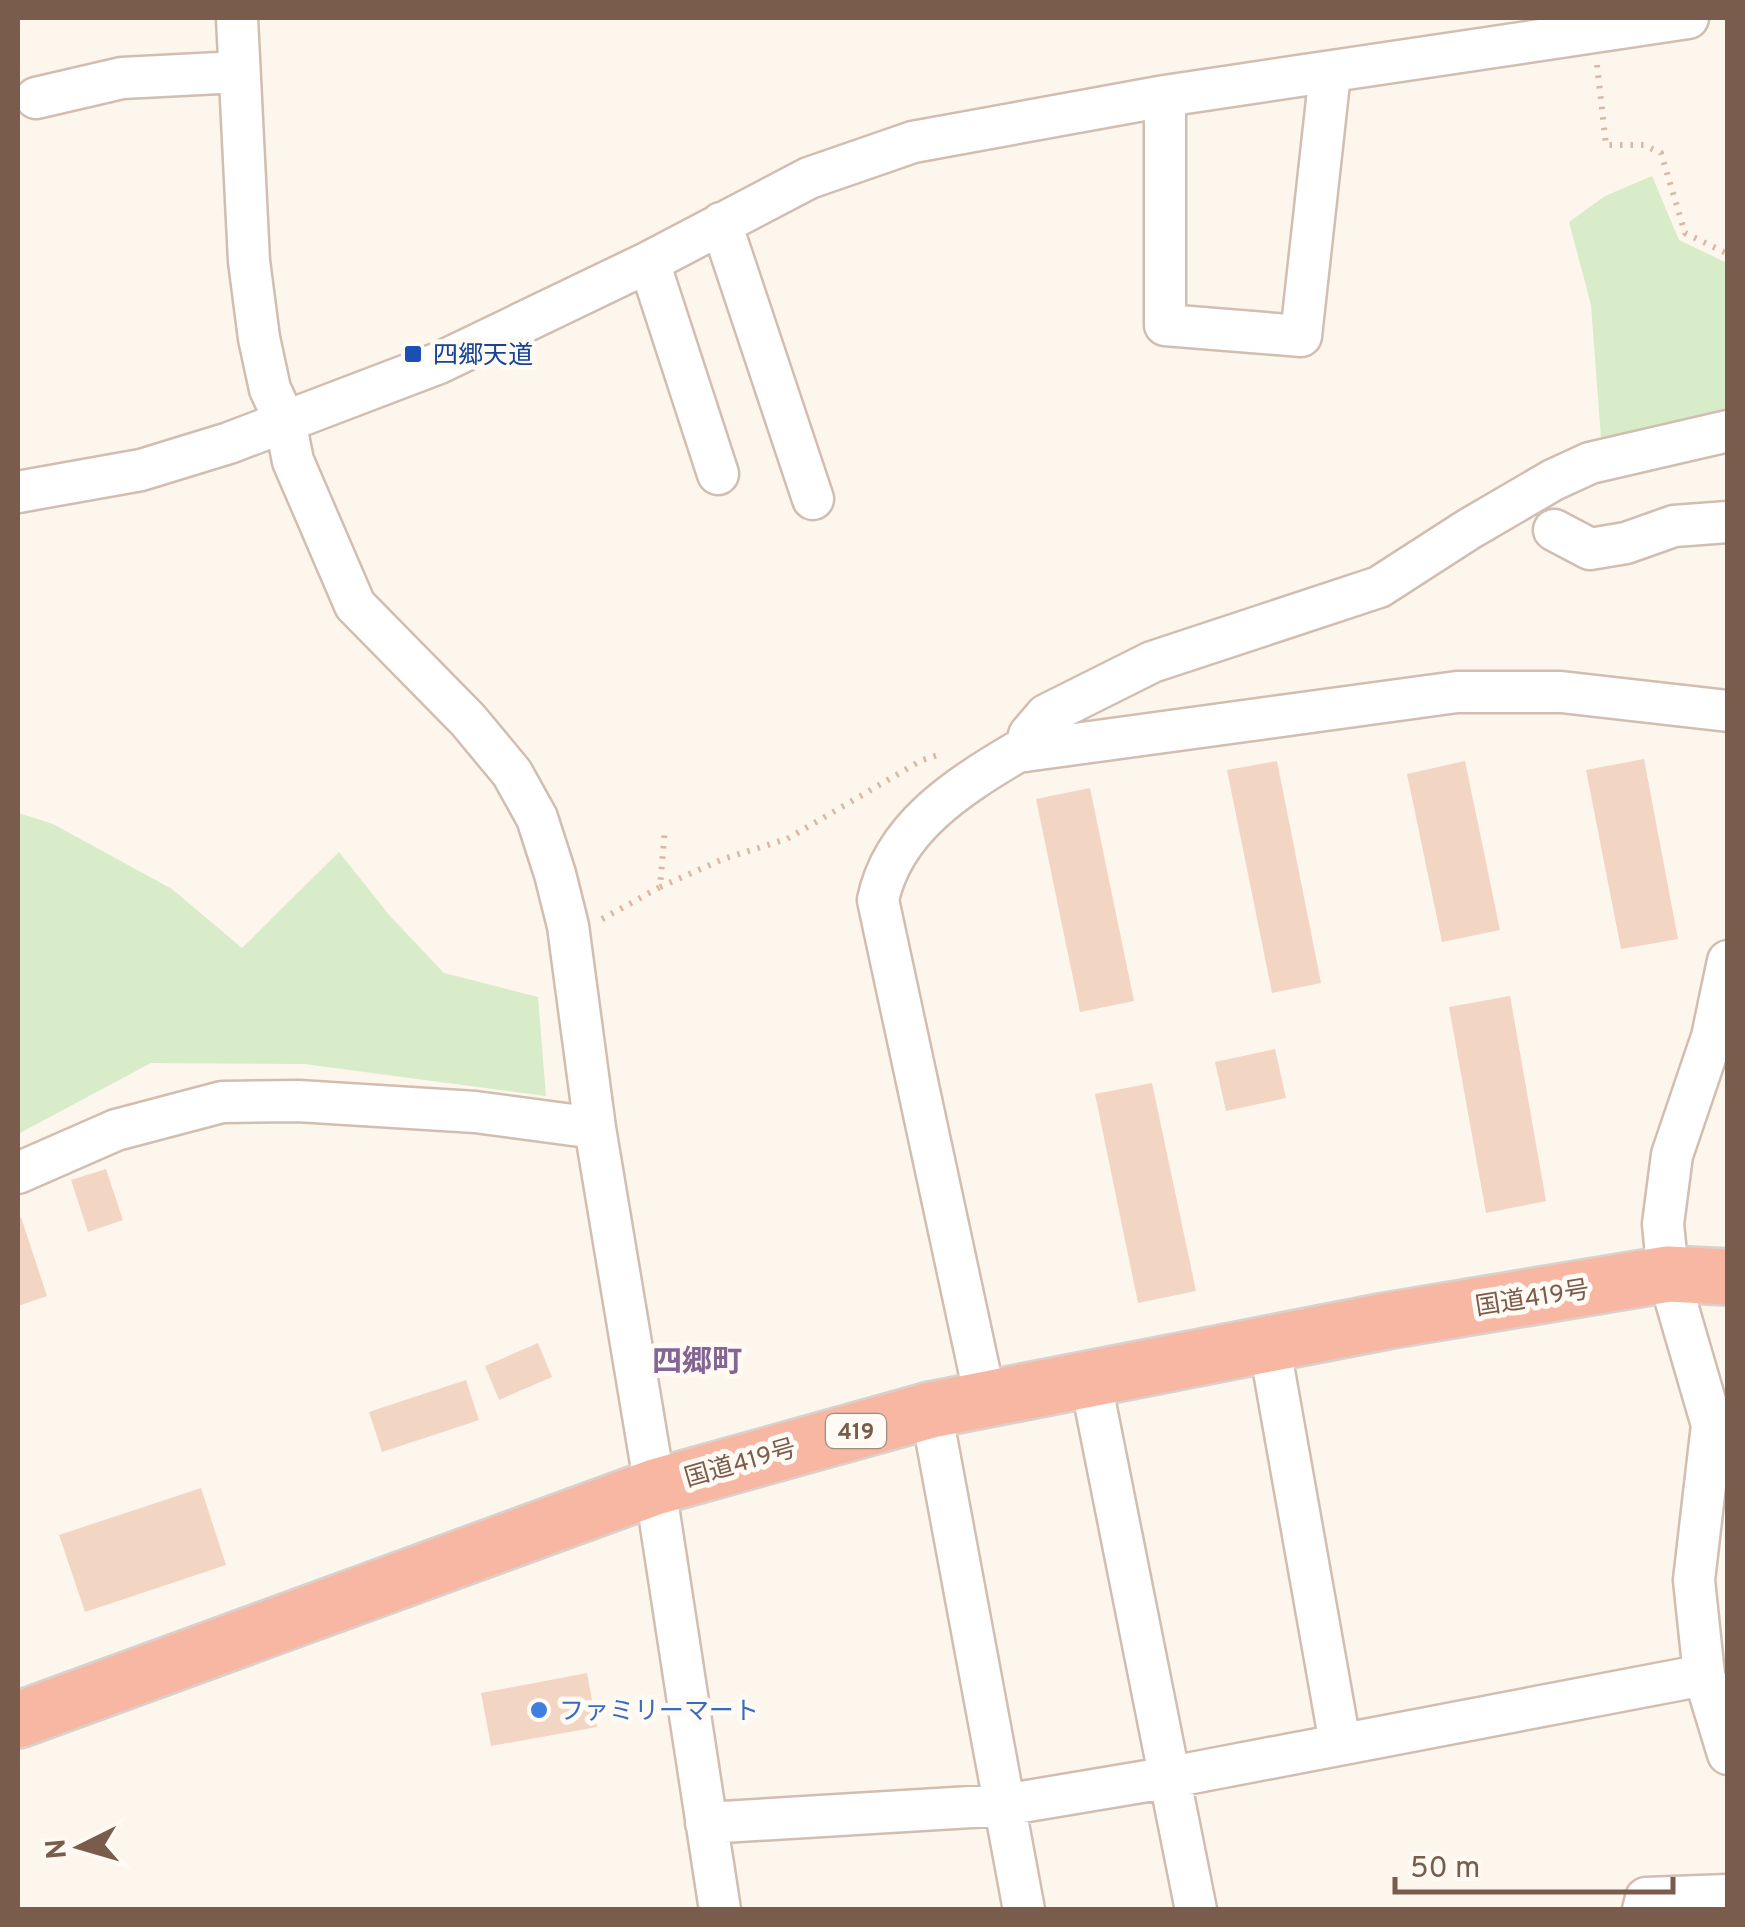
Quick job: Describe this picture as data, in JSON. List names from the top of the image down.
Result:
{
  "streets": {
    "highway": ["国道419号", "419"]
  },
  "districts": ["四郷町"],
  "places": {
    "transit": ["四郷天道"],
    "other": ["ファミリーマート"]
  },
  "scale_bar": "50 m",
  "north": "left"
}
